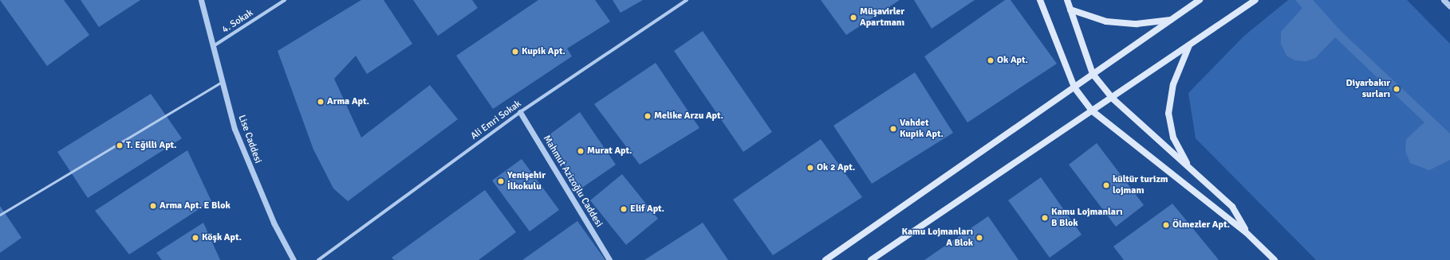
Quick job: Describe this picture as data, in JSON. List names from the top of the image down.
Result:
{
  "streets": {
    "street": [
      "4. Sokak",
      "Ali Emri Sokak",
      "Lise Caddesi",
      "Mahmut Azizoğlu Caddesi"
    ]
  },
  "crossings": [
    ["4. Sokak", "Lise Caddesi"],
    ["Ali Emri Sokak", "Mahmut Azizoğlu Caddesi"]
  ],
  "places": [
    "Müşavirler Apartmanı",
    "Kupik Apt.",
    "Ok Apt.",
    "Diyarbakır surları",
    "Arma Apt.",
    "Melike Arzu Apt.",
    "Vahdet Kupik Apt.",
    "T. Eğilli Apt.",
    "Murat Apt.",
    "Ok 2 Apt.",
    "Yenişehir İlkokulu",
    "kültür turizm lojmanı",
    "Arma Apt. E Blok",
    "Elif Apt.",
    "Kamu Lojmanları B Blok",
    "Ölmezler Apt.",
    "Köşk Apt.",
    "Kamu Lojmanları A Blok"
  ]
}
